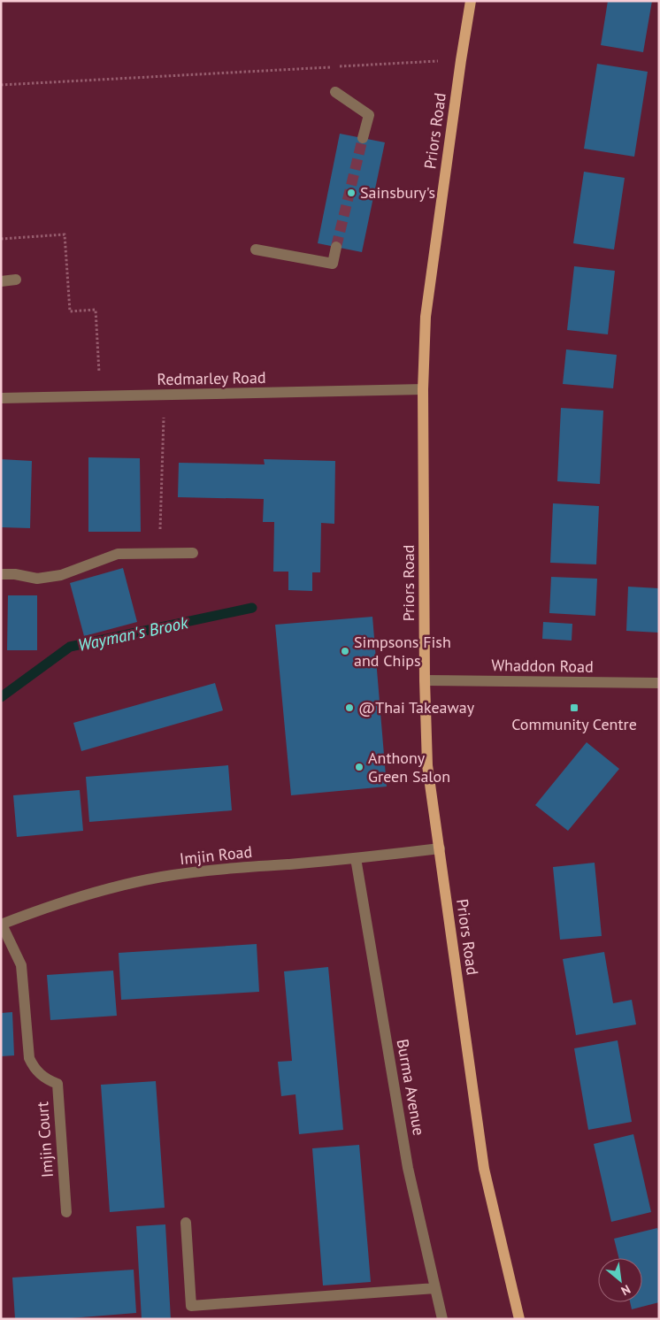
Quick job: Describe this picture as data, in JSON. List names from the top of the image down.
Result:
{
  "streets": {
    "main road": ["Priors Road"],
    "street": [
      "Redmarley Road",
      "Whaddon Road",
      "Imjin Road",
      "Burma Avenue",
      "Imjin Court"
    ]
  },
  "crossings": [
    ["Priors Road", "Redmarley Road"],
    ["Priors Road", "Whaddon Road"],
    ["Priors Road", "Imjin Road"],
    ["Imjin Road", "Burma Avenue"],
    ["Imjin Road", "Imjin Court"]
  ],
  "water": ["Wayman's Brook"],
  "places": {
    "other": [
      "Sainsbury's",
      "Simpsons Fish and Chips",
      "@Thai Takeaway",
      "Anthony Green Salon"
    ],
    "transit": ["Community Centre"]
  },
  "north": "bottom right"
}
